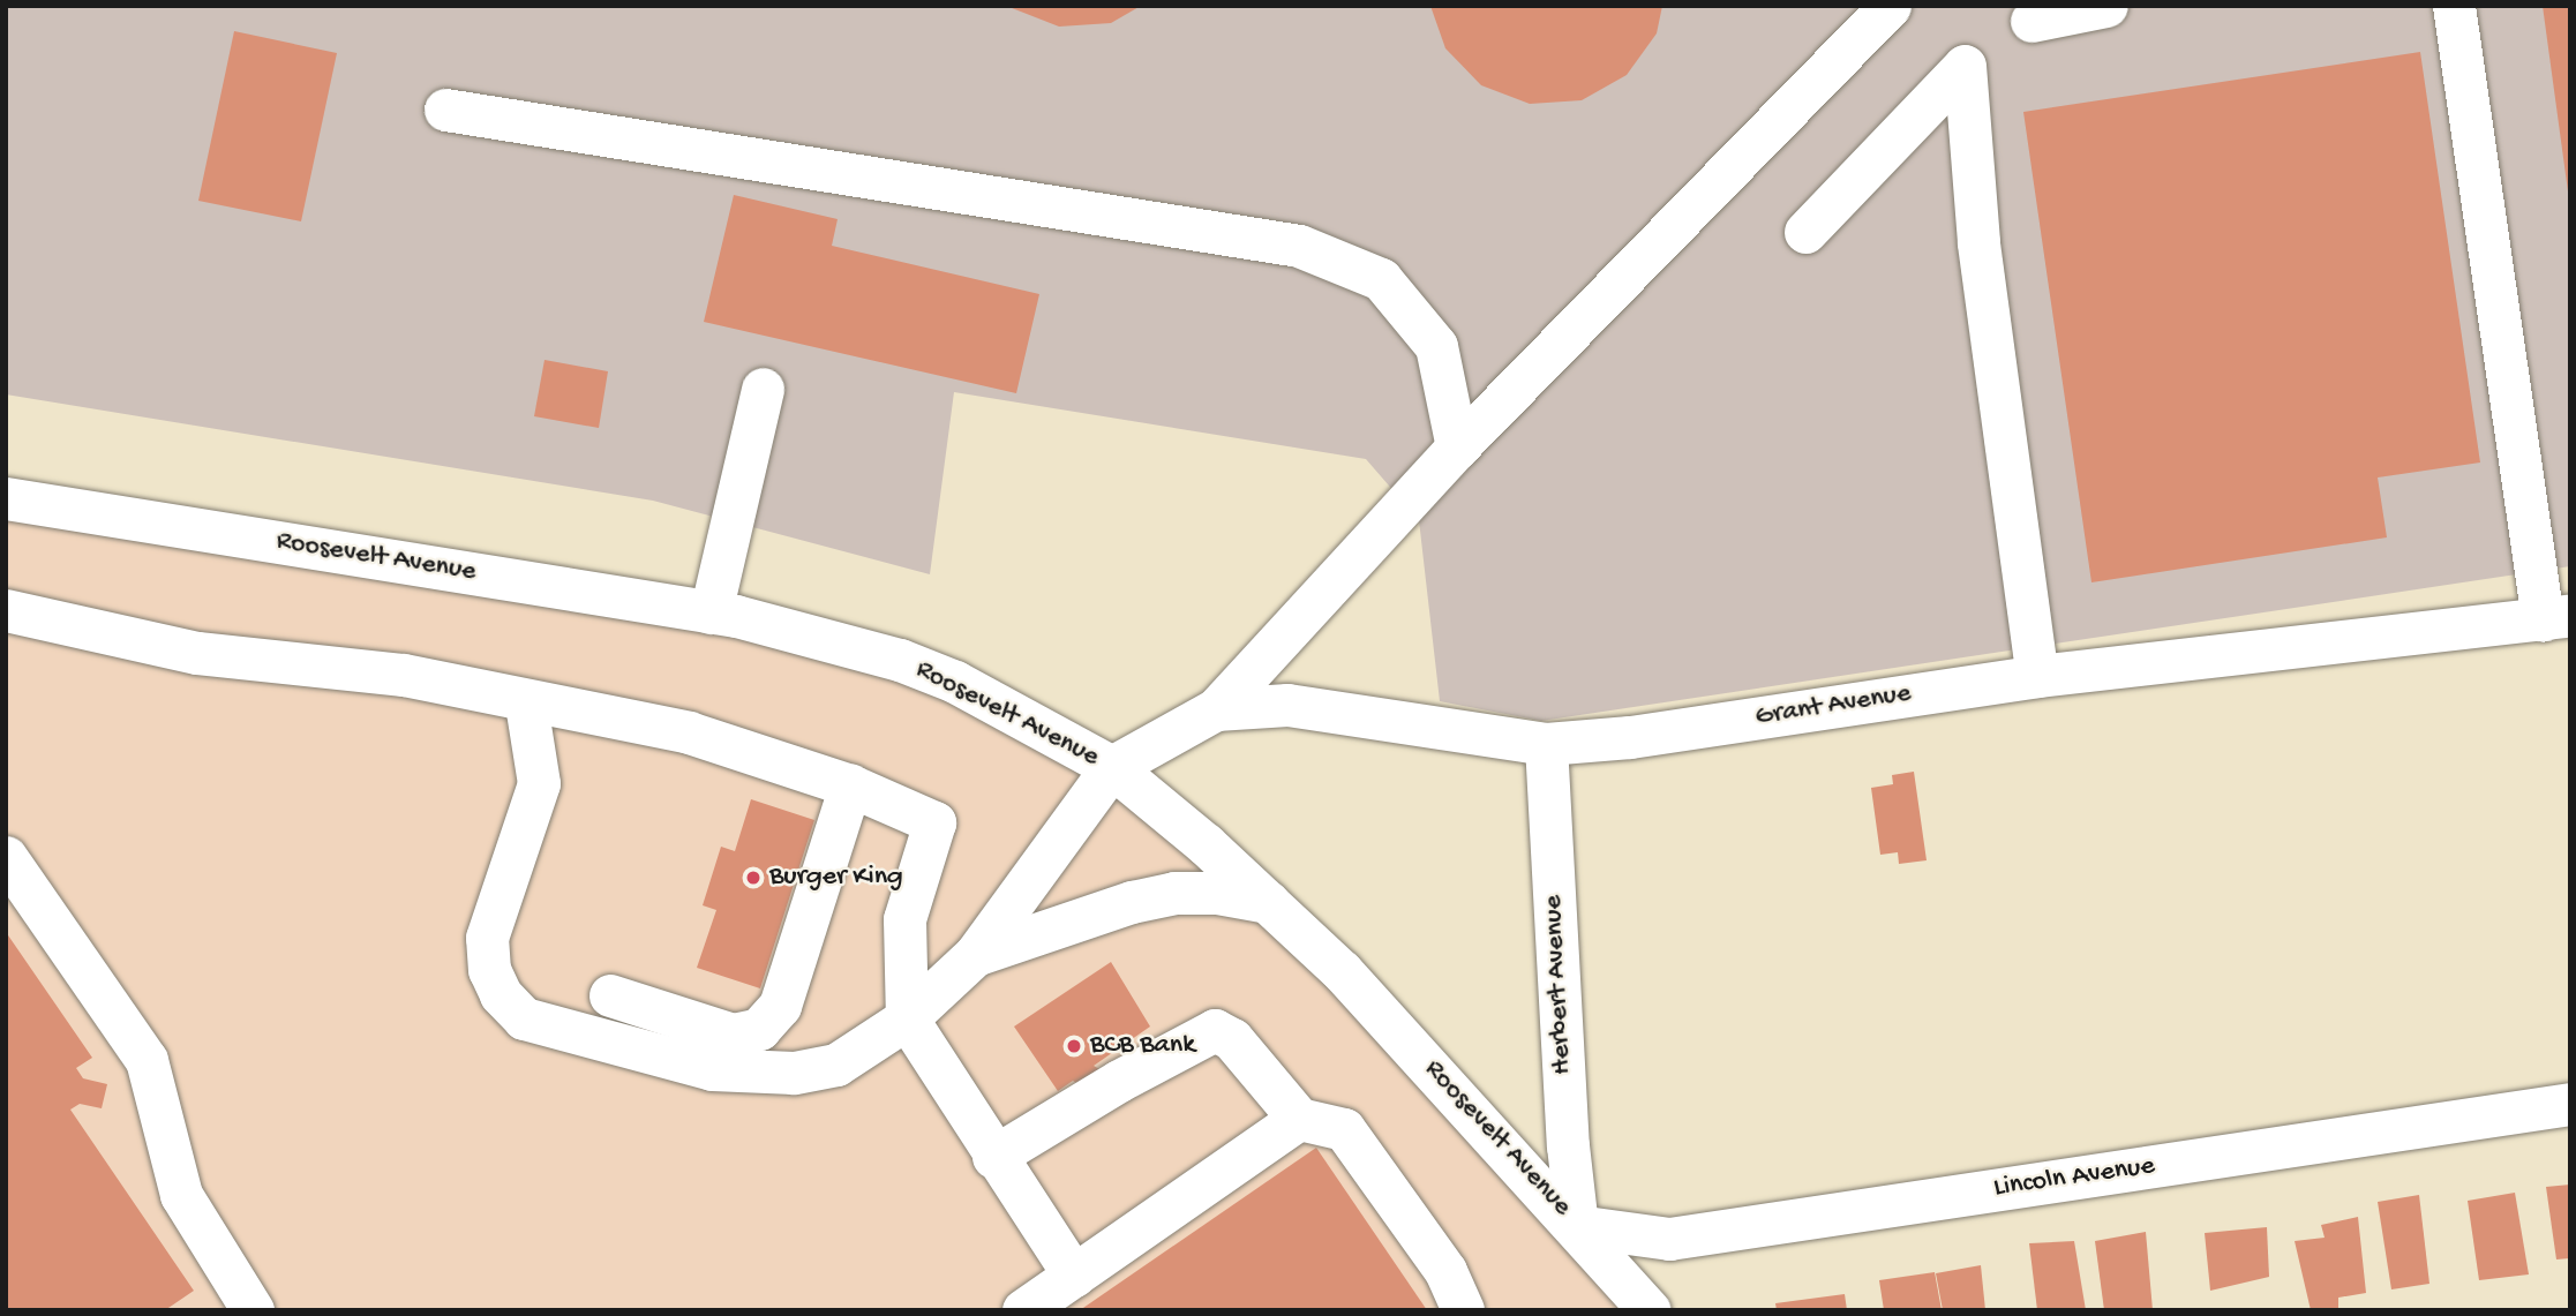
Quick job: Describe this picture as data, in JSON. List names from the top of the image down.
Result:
{
  "streets": {
    "street": [
      "Roosevelt Avenue",
      "Grant Avenue",
      "Herbert Avenue",
      "Lincoln Avenue"
    ]
  },
  "crossings": [
    ["Roosevelt Avenue", "Grant Avenue"],
    ["Roosevelt Avenue", "Herbert Avenue"],
    ["Roosevelt Avenue", "Lincoln Avenue"],
    ["Grant Avenue", "Herbert Avenue"],
    ["Herbert Avenue", "Lincoln Avenue"]
  ],
  "places": ["Burger King", "BCB Bank"]
}
